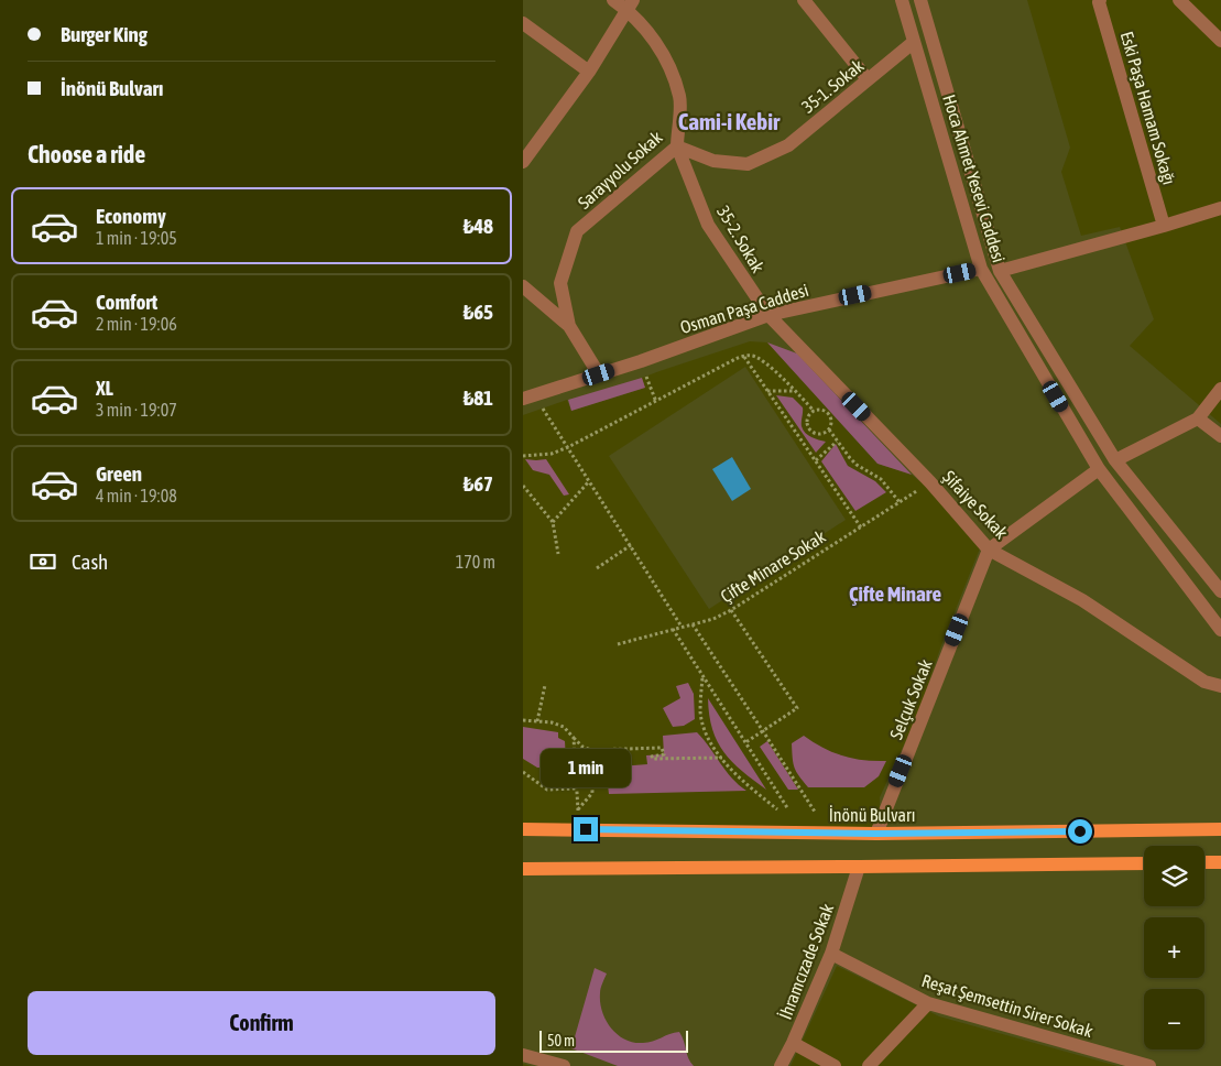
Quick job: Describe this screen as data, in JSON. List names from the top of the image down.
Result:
{
  "streets": {
    "main road": ["İnönü Bulvarı"],
    "street": [
      "35-1. Sokak",
      "Eski Paşa Hamam Sokağı",
      "Sarayyolu Sokak",
      "Hoca Ahmet Yesevi Caddesi",
      "35-2. Sokak",
      "Osman Paşa Caddesi",
      "Şifaiye Sokak",
      "Selçuk Sokak",
      "İhramcızade Sokak",
      "Reşat Şemsettin Sirer Sokak"
    ],
    "path": ["Çifte Minare Sokak"]
  },
  "crossings": [
    ["35-1. Sokak", "Sarayyolu Sokak"],
    ["35-1. Sokak", "Hoca Ahmet Yesevi Caddesi"],
    ["35-1. Sokak", "35-2. Sokak"],
    ["Sarayyolu Sokak", "35-2. Sokak"],
    ["Sarayyolu Sokak", "Osman Paşa Caddesi"],
    ["Hoca Ahmet Yesevi Caddesi", "Osman Paşa Caddesi"],
    ["35-2. Sokak", "Osman Paşa Caddesi"],
    ["35-2. Sokak", "Şifaiye Sokak"],
    ["Osman Paşa Caddesi", "Şifaiye Sokak"],
    ["Şifaiye Sokak", "Çifte Minare Sokak"],
    ["Şifaiye Sokak", "Selçuk Sokak"],
    ["Selçuk Sokak", "İnönü Bulvarı"],
    ["İhramcızade Sokak", "Reşat Şemsettin Sirer Sokak"]
  ],
  "districts": ["Cami-i Kebir", "Çifte Minare"],
  "scale_bar": "50 m",
  "page": {
    "banner": ["Burger King", "İnönü Bulvarı"],
    "heading": "Choose a ride",
    "list": [
      {
        "name": "Economy",
        "note": "1 min · 19:05",
        "value": "₺48"
      },
      {
        "name": "Comfort",
        "note": "2 min · 19:06",
        "value": "₺65"
      },
      {
        "name": "XL",
        "note": "3 min · 19:07",
        "value": "₺81"
      },
      {
        "name": "Green",
        "note": "4 min · 19:08",
        "value": "₺67"
      }
    ],
    "pay": ["Cash", "170 m"],
    "bubble": "1 min",
    "map_buttons": ["+", "−"],
    "buttons": "Confirm",
    "scale": "50 m"
  }
}
